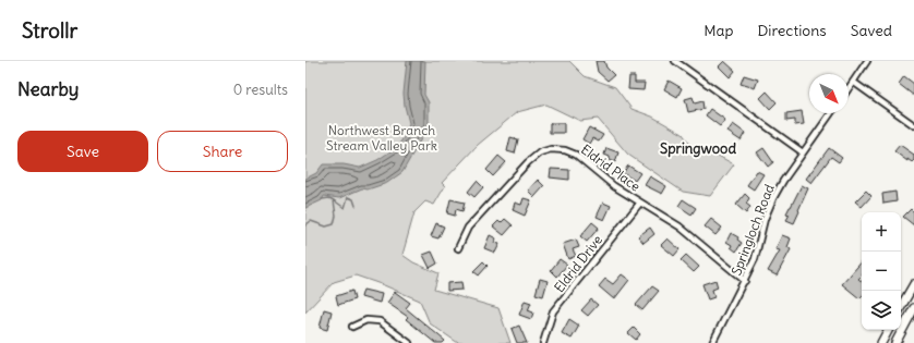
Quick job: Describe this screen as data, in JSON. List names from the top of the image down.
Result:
{
  "streets": {
    "street": ["Eldrid Place", "Springloch Road", "Eldrid Drive"]
  },
  "crossings": [
    ["Eldrid Place", "Springloch Road"],
    ["Eldrid Place", "Eldrid Drive"]
  ],
  "districts": ["Springwood"],
  "parks": ["Northwest Branch Stream Valley Park"],
  "north": "bottom right",
  "page": {
    "header": "Strollr",
    "nav": ["Map", "Directions", "Saved"],
    "heading": ["Nearby", "0 results"],
    "buttons": ["Save", "Share"],
    "map_buttons": ["+", "−"]
  }
}
